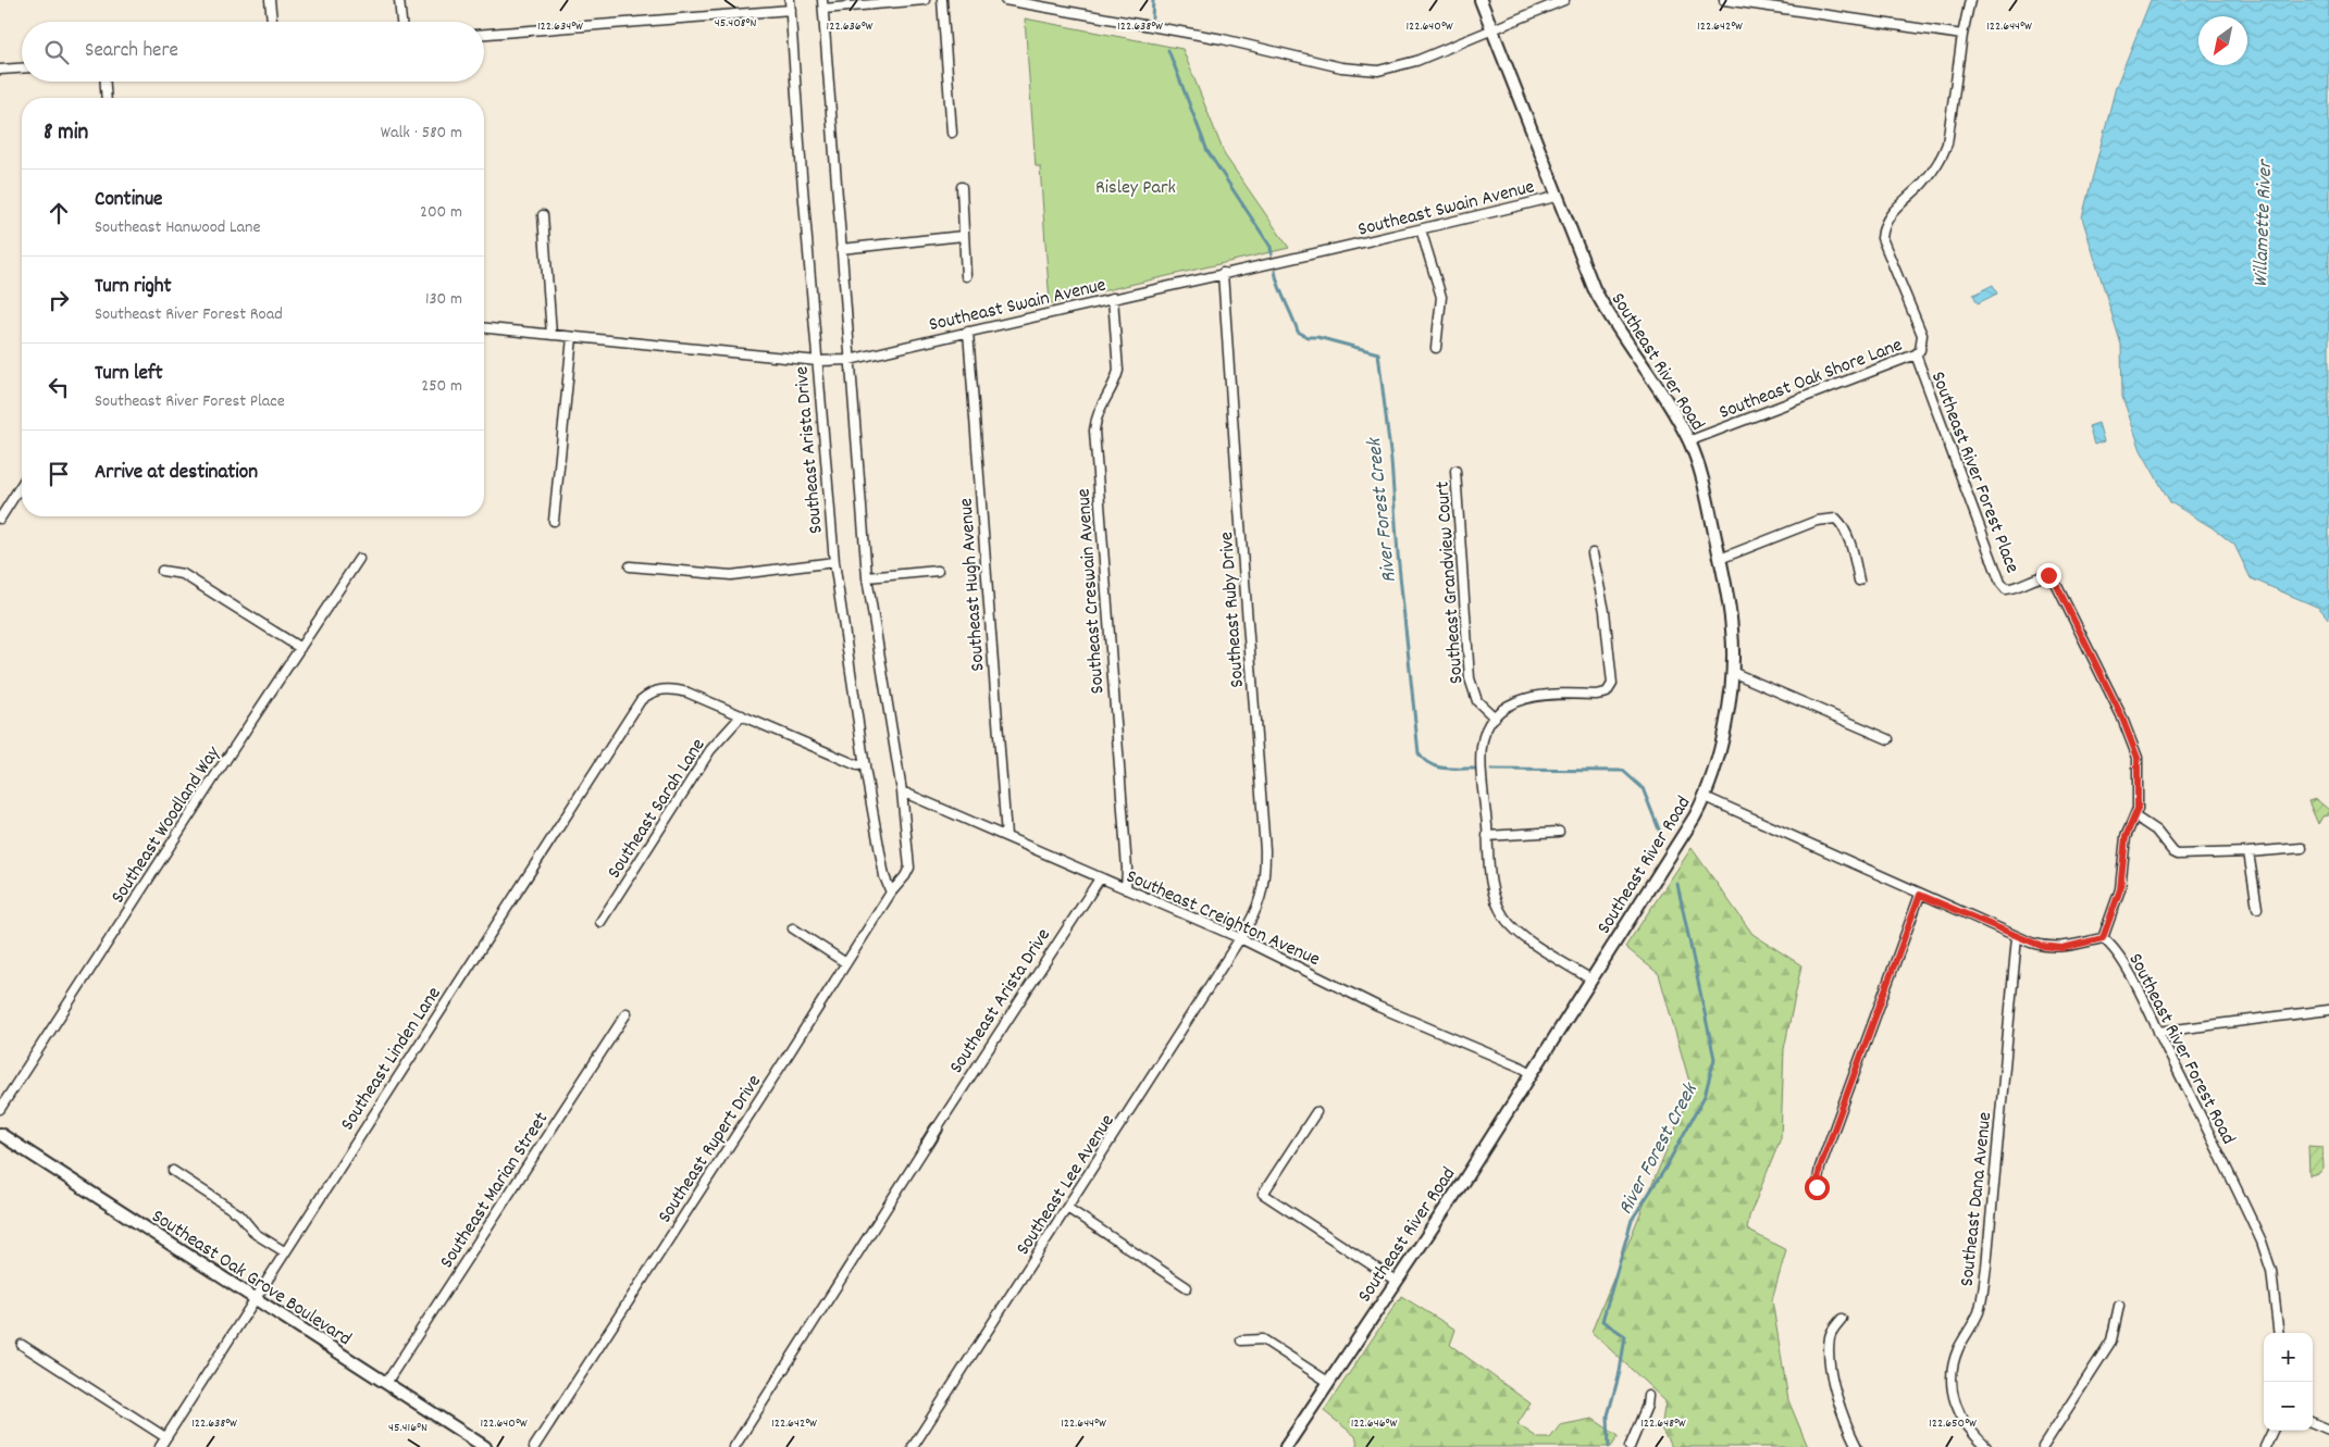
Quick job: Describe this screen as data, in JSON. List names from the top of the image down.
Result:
{
  "streets": {
    "street": [
      "Southeast Swain Avenue",
      "Southeast River Road",
      "Southeast Oak Shore Lane",
      "Southeast Arista Drive",
      "Southeast River Forest Place",
      "Southeast Grandview Court",
      "Southeast Hugh Avenue",
      "Southeast Creswain Avenue",
      "Southeast Ruby Drive",
      "Southeast Sarah Lane",
      "Southeast Woodland Way",
      "Southeast Creighton Avenue",
      "Southeast River Forest Road",
      "Southeast Linden Lane",
      "Southeast Rupert Drive",
      "Southeast Lee Avenue",
      "Southeast Marian Street",
      "Southeast Dana Avenue",
      "Southeast Oak Grove Boulevard"
    ]
  },
  "crossings": [
    ["Southeast Swain Avenue", "Southeast River Road"],
    ["Southeast Swain Avenue", "Southeast Arista Drive"],
    ["Southeast Swain Avenue", "Southeast Hugh Avenue"],
    ["Southeast Swain Avenue", "Southeast Creswain Avenue"],
    ["Southeast Swain Avenue", "Southeast Ruby Drive"],
    ["Southeast River Road", "Southeast Oak Shore Lane"],
    ["Southeast River Road", "Southeast Creighton Avenue"],
    ["Southeast Oak Shore Lane", "Southeast River Forest Place"],
    ["Southeast Arista Drive", "Southeast Creighton Avenue"],
    ["Southeast Arista Drive", "Southeast Rupert Drive"],
    ["Southeast River Forest Place", "Southeast River Forest Road"],
    ["Southeast Hugh Avenue", "Southeast Creighton Avenue"],
    ["Southeast Creswain Avenue", "Southeast Creighton Avenue"],
    ["Southeast Ruby Drive", "Southeast Creighton Avenue"],
    ["Southeast Ruby Drive", "Southeast Lee Avenue"],
    ["Southeast Sarah Lane", "Southeast Linden Lane"],
    ["Southeast Creighton Avenue", "Southeast Rupert Drive"],
    ["Southeast Creighton Avenue", "Southeast Lee Avenue"],
    ["Southeast Linden Lane", "Southeast Oak Grove Boulevard"],
    ["Southeast Marian Street", "Southeast Oak Grove Boulevard"]
  ],
  "water": ["Willamette River", "River Forest Creek"],
  "parks": ["Risley Park"],
  "north": "bottom left",
  "page": {
    "search": "Search here",
    "heading": ["8 min", "Walk · 580 m"],
    "list": [
      ["Continue", "Southeast Hanwood Lane", "200 m"],
      ["Turn right", "Southeast River Forest Road", "130 m"],
      ["Turn left", "Southeast River Forest Place", "250 m"],
      "Arrive at destination"
    ],
    "map_buttons": ["+", "−"]
  },
  "coordinates": [
    "45.408°N",
    "122.636°W",
    "122.634°W",
    "122.638°W",
    "122.640°W",
    "122.642°W",
    "122.644°W",
    "122.646°W",
    "122.648°W",
    "122.650°W",
    "45.416°N"
  ]
}
